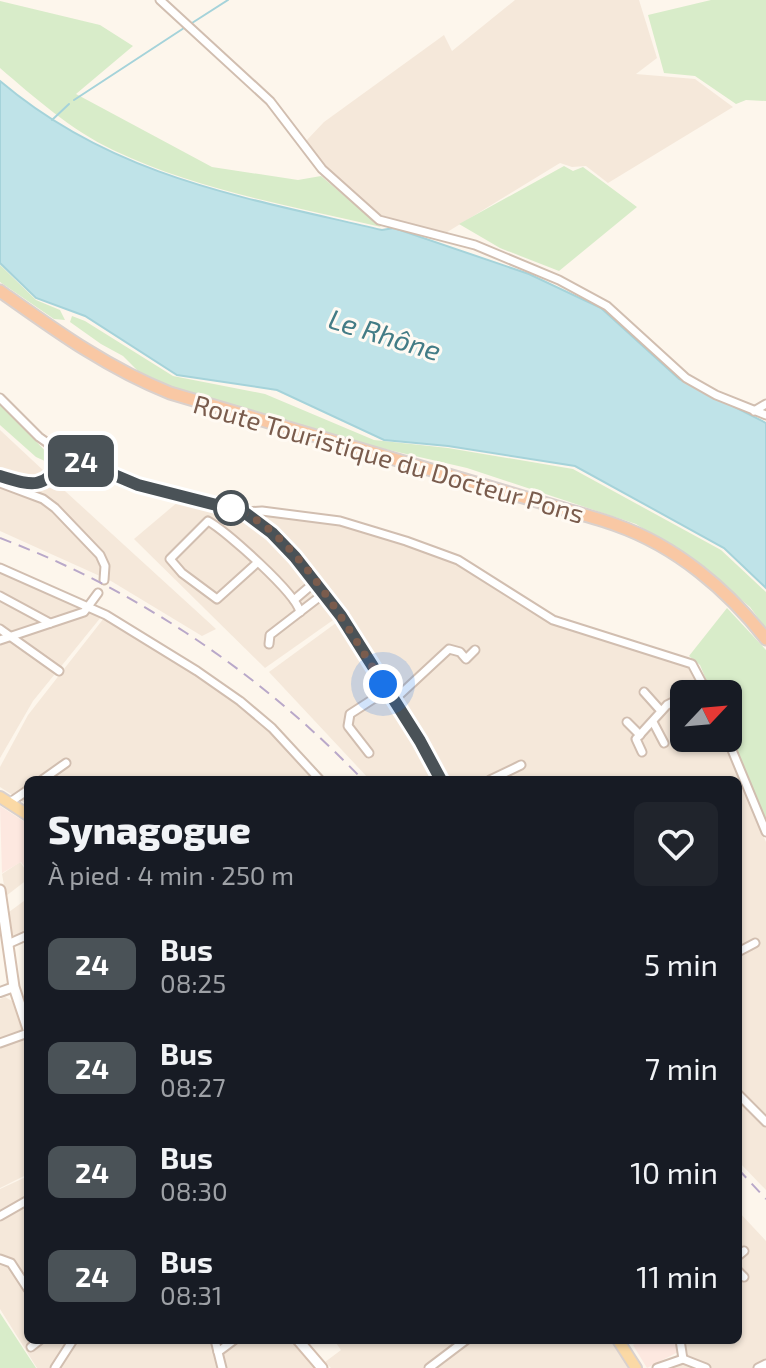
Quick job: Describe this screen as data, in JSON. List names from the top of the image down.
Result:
{
  "streets": {
    "highway": ["Route Touristique du Docteur Pons"]
  },
  "water": ["Le Rhône"],
  "lines": ["bus line 24"],
  "north": "top right",
  "page": {
    "on_map": "24",
    "heading": ["Synagogue", "À pied · 4 min · 250 m"],
    "list": [
      {
        "mark": "24",
        "name": "Bus",
        "note": "08:25",
        "value": "5 min"
      },
      {
        "mark": "24",
        "name": "Bus",
        "note": "08:27",
        "value": "7 min"
      },
      {
        "mark": "24",
        "name": "Bus",
        "note": "08:30",
        "value": "10 min"
      },
      {
        "mark": "24",
        "name": "Bus",
        "note": "08:31",
        "value": "11 min"
      }
    ]
  }
}
